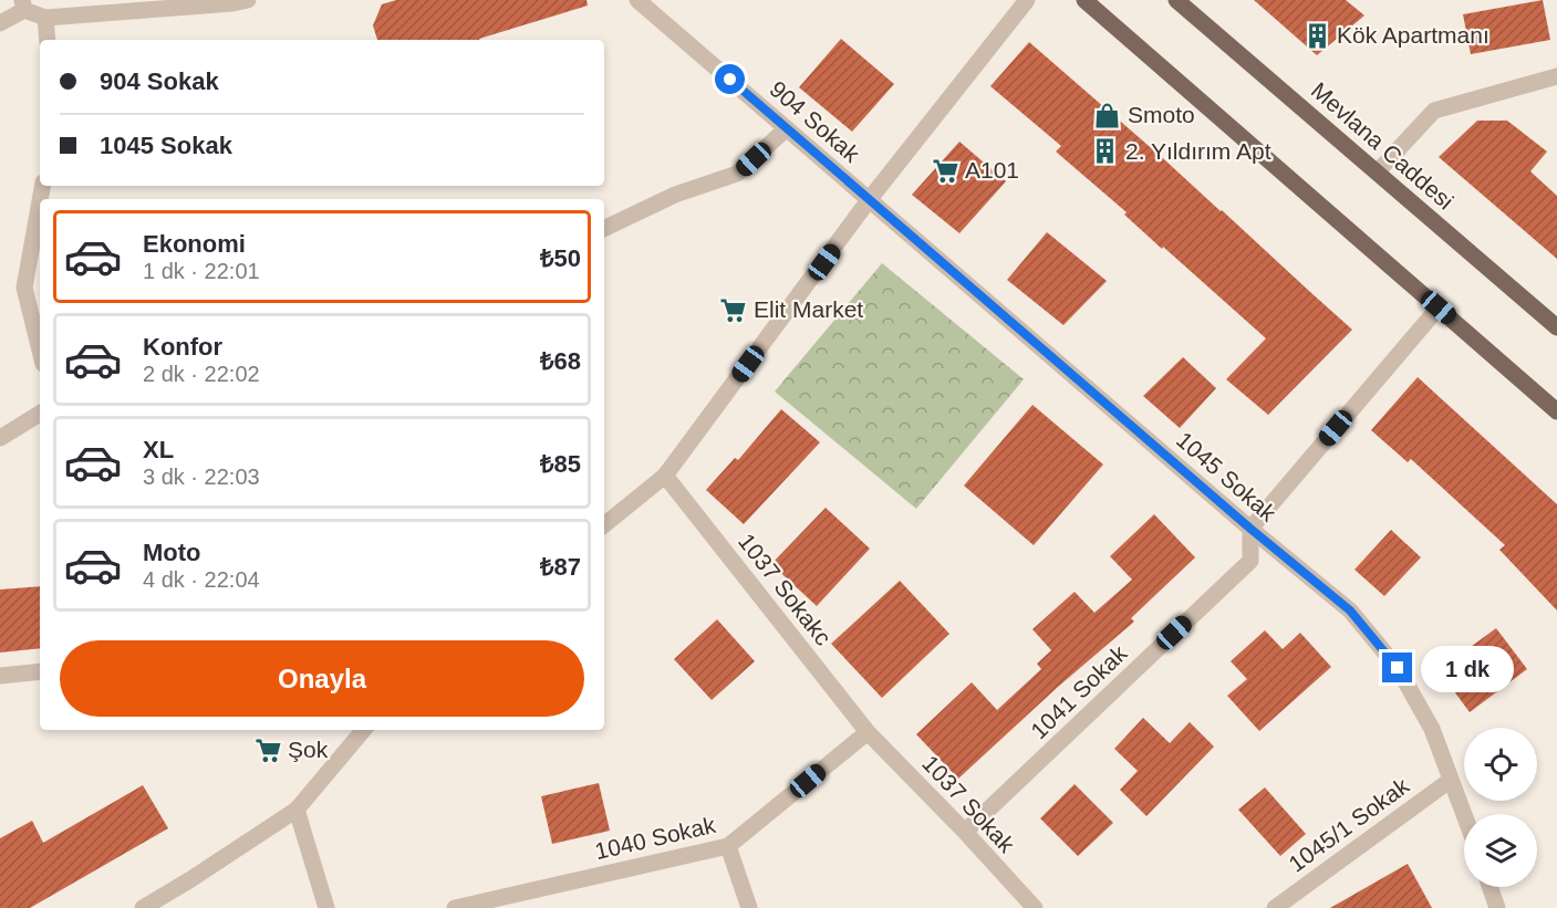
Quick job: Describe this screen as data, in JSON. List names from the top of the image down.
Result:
{
  "streets": {
    "main road": ["Mevlana Caddesi"],
    "street": [
      "904 Sokak",
      "1045 Sokak",
      "1037 Sokakc",
      "1041 Sokak",
      "1037 Sokak",
      "1045/1 Sokak",
      "1040 Sokak"
    ]
  },
  "crossings": [
    ["904 Sokak", "1045 Sokak"],
    ["1045 Sokak", "1041 Sokak"],
    ["1045 Sokak", "1045/1 Sokak"],
    ["1037 Sokakc", "1037 Sokak"],
    ["1037 Sokakc", "1040 Sokak"],
    ["1041 Sokak", "1037 Sokak"],
    ["1037 Sokak", "1040 Sokak"]
  ],
  "places": {
    "building": ["Kök Apartmanı", "2. Yıldırım Apt"],
    "shop": ["Smoto"],
    "supermarket": ["A101", "Elit Market", "Şok"]
  },
  "page": {
    "banner": ["904 Sokak", "1045 Sokak"],
    "list": [
      {
        "name": "Ekonomi",
        "note": "1 dk · 22:01",
        "value": "₺50"
      },
      {
        "name": "Konfor",
        "note": "2 dk · 22:02",
        "value": "₺68"
      },
      {
        "name": "XL",
        "note": "3 dk · 22:03",
        "value": "₺85"
      },
      {
        "name": "Moto",
        "note": "4 dk · 22:04",
        "value": "₺87"
      }
    ],
    "buttons": "Onayla",
    "bubble": "1 dk"
  }
}
